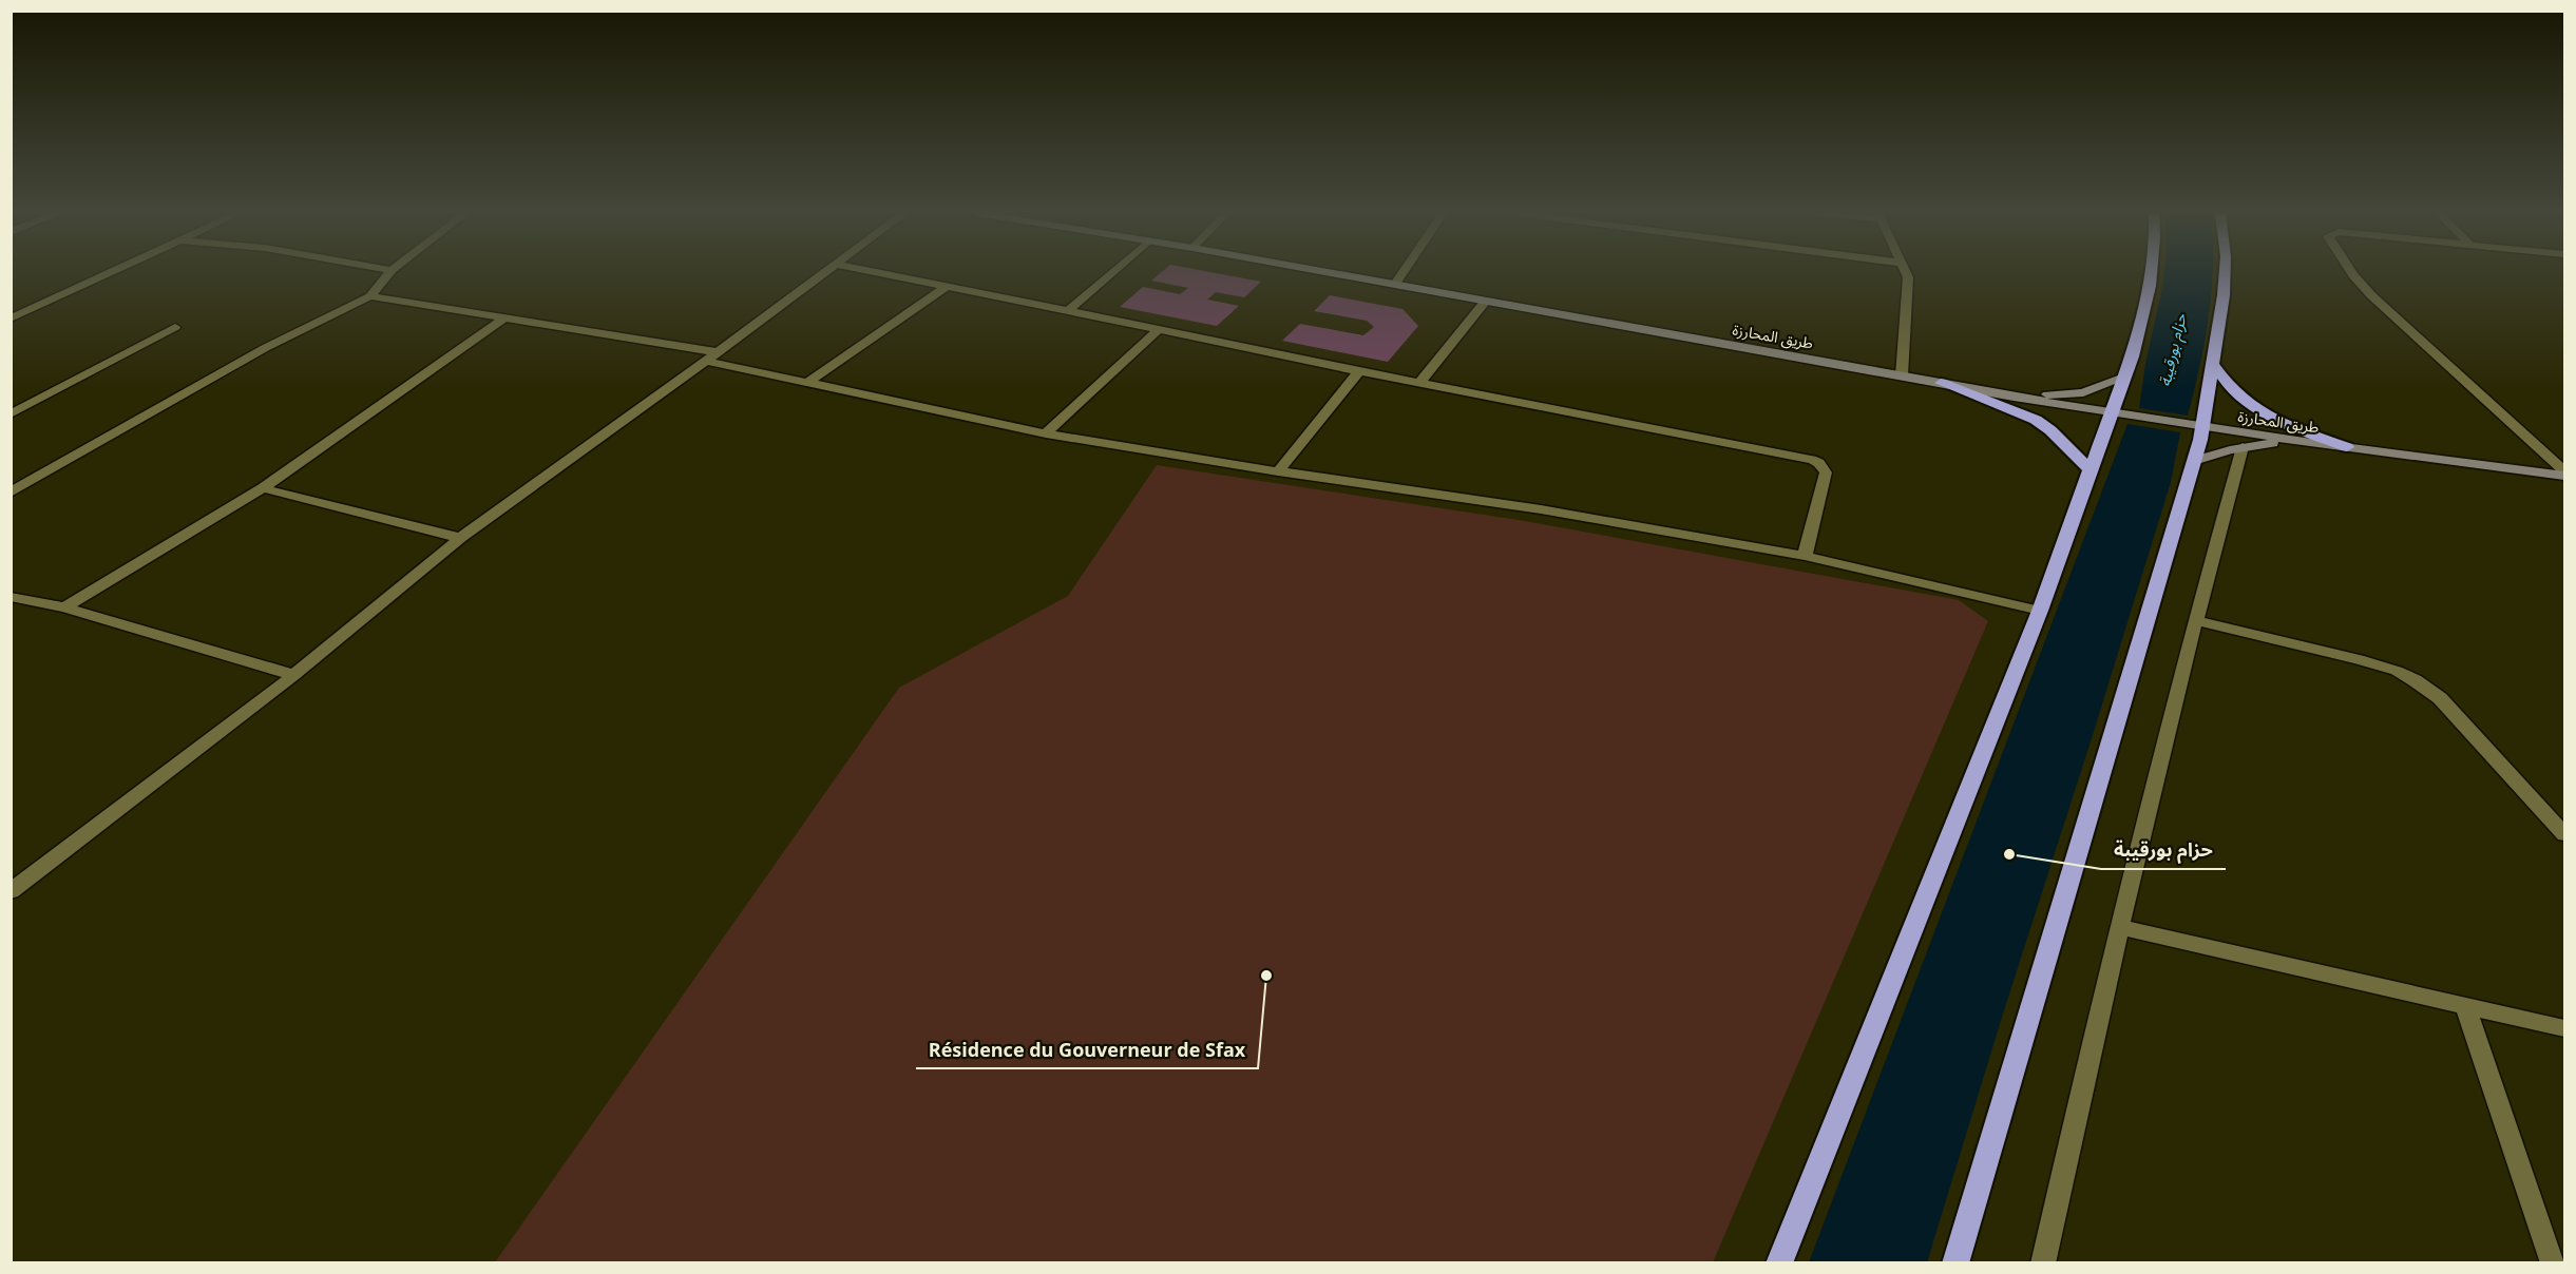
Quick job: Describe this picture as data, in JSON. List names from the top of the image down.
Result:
{
  "streets": {
    "main road": ["طريق المحارزة"]
  },
  "water": ["حزام بورقيبة"],
  "places": ["حزام بورقيبة", "Résidence du Gouverneur de Sfax"]
}
